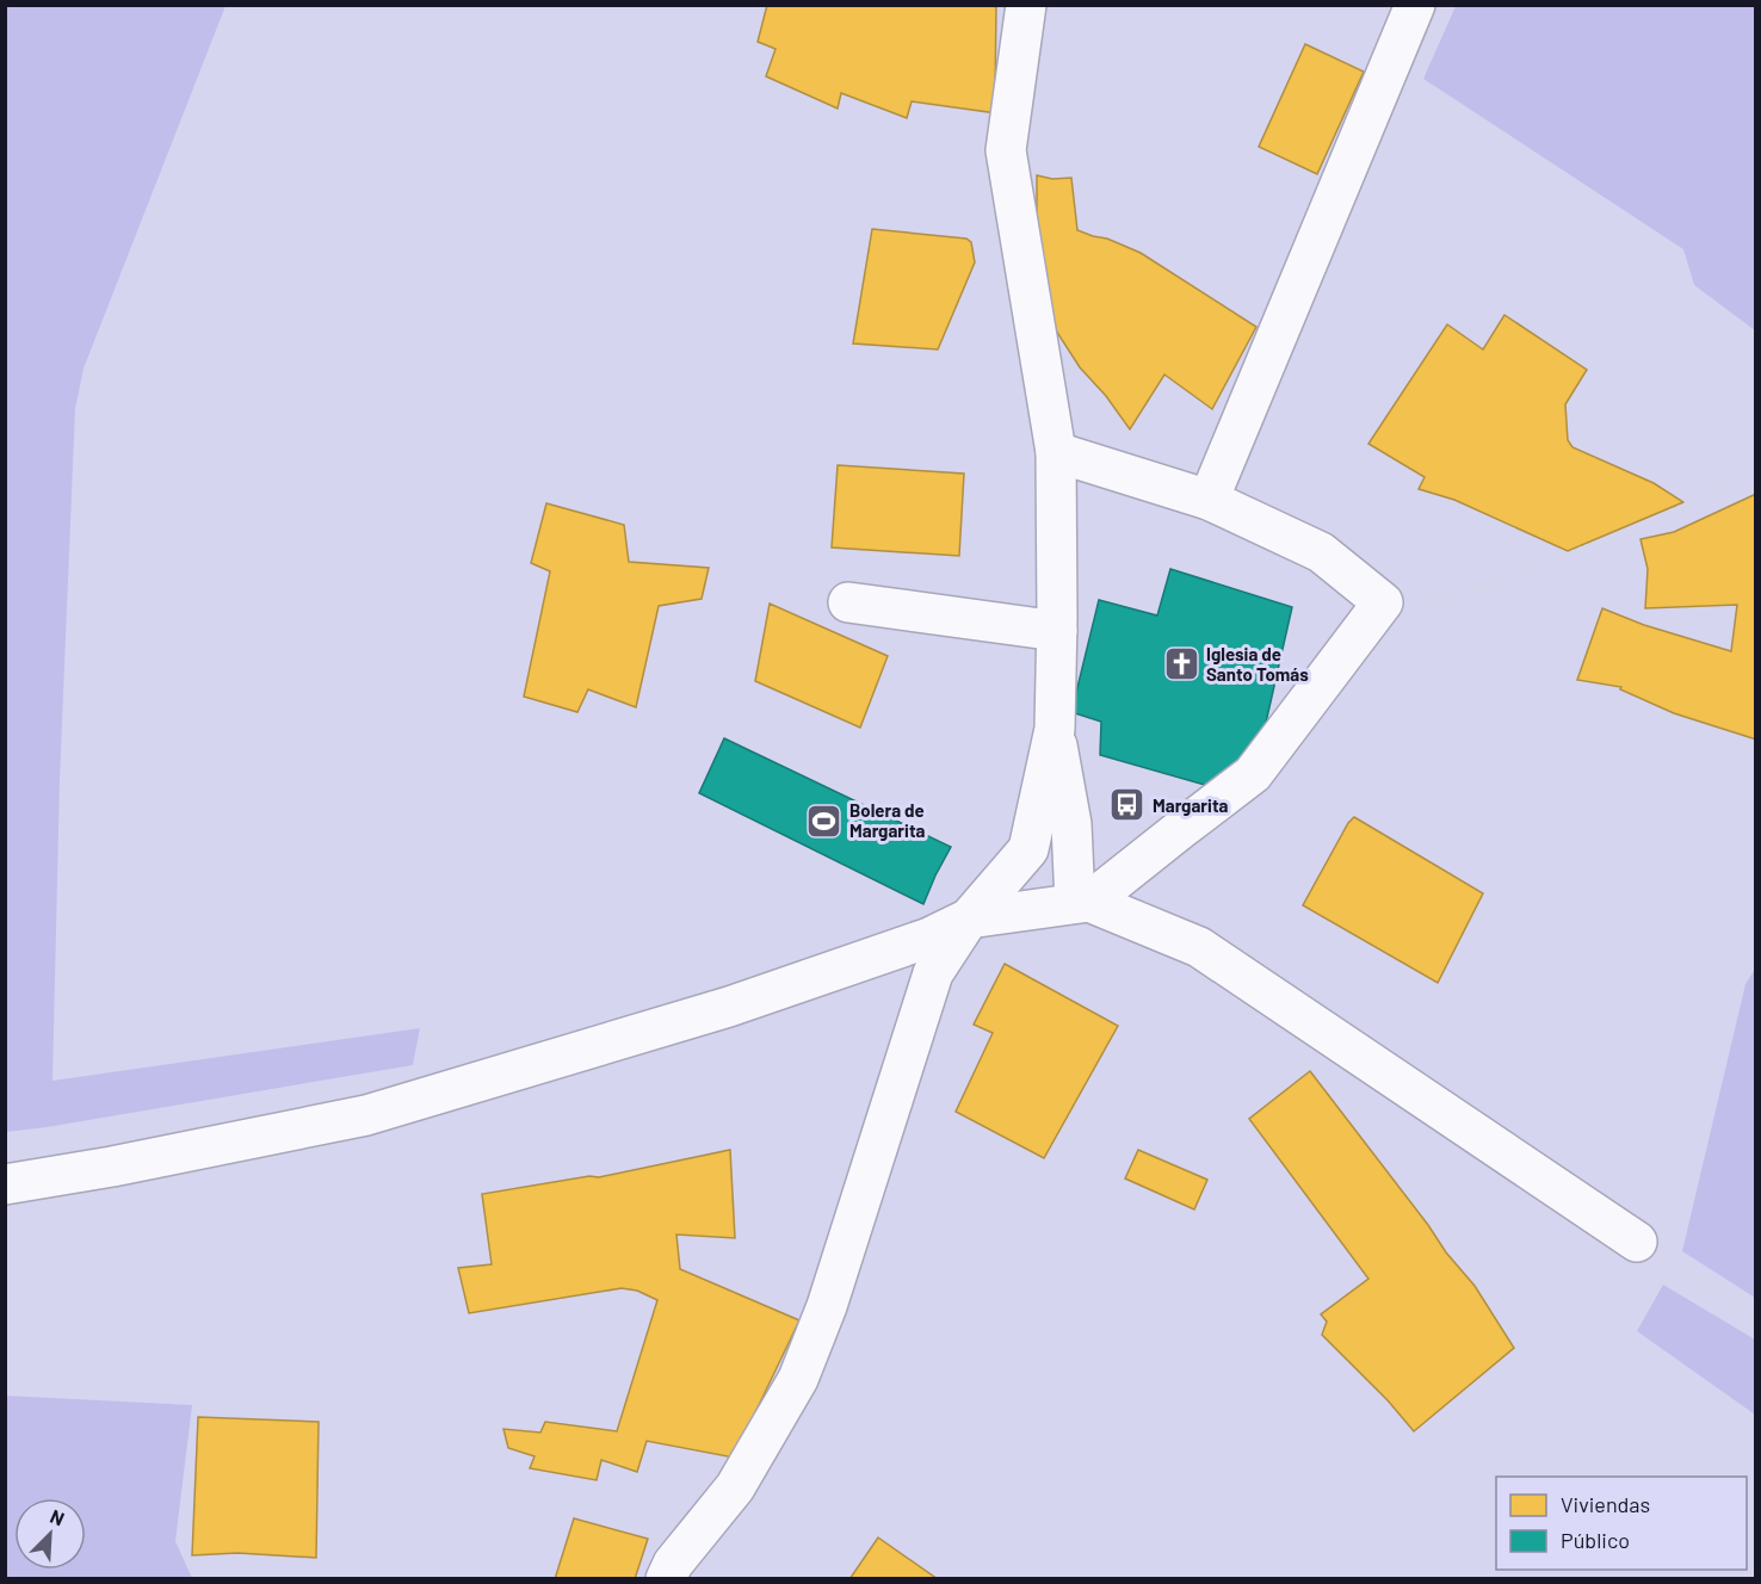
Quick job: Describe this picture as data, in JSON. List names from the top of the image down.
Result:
{
  "places": {
    "church": ["Iglesia de Santo Tomás"],
    "bus stop": ["Margarita"],
    "sports": ["Bolera de Margarita"]
  },
  "legend": ["Viviendas", "Público"],
  "north": "top right"
}
